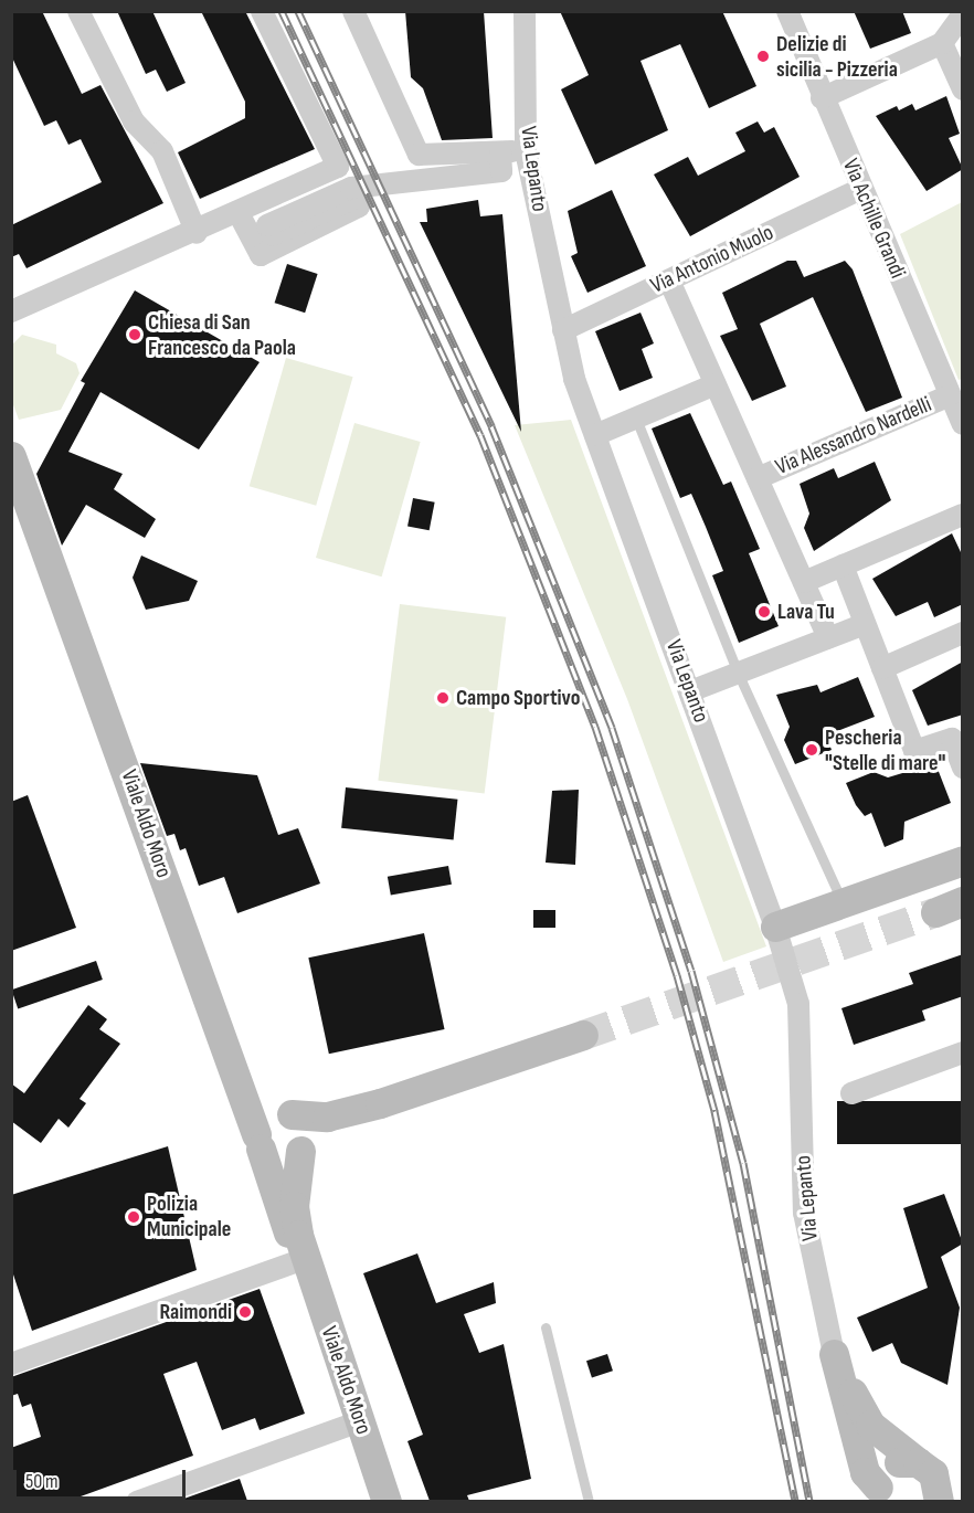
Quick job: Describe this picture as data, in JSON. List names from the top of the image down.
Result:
{
  "streets": {
    "main road": ["Viale Aldo Moro"],
    "street": [
      "Via Lepanto",
      "Via Achille Grandi",
      "Via Antonio Muolo",
      "Via Alessandro Nardelli"
    ]
  },
  "crossings": [
    ["Via Lepanto", "Via Antonio Muolo"],
    ["Via Achille Grandi", "Via Antonio Muolo"],
    ["Via Achille Grandi", "Via Alessandro Nardelli"],
    ["Via Antonio Muolo", "Via Alessandro Nardelli"]
  ],
  "places": [
    "Delizie di sicilia - Pizzeria",
    "Chiesa di San Francesco da Paola",
    "Lava Tu",
    "Campo Sportivo",
    "Pescheria \"Stelle di mare\"",
    "Polizia Municipale",
    "Raimondi"
  ],
  "scale_bar": "50 m"
}
